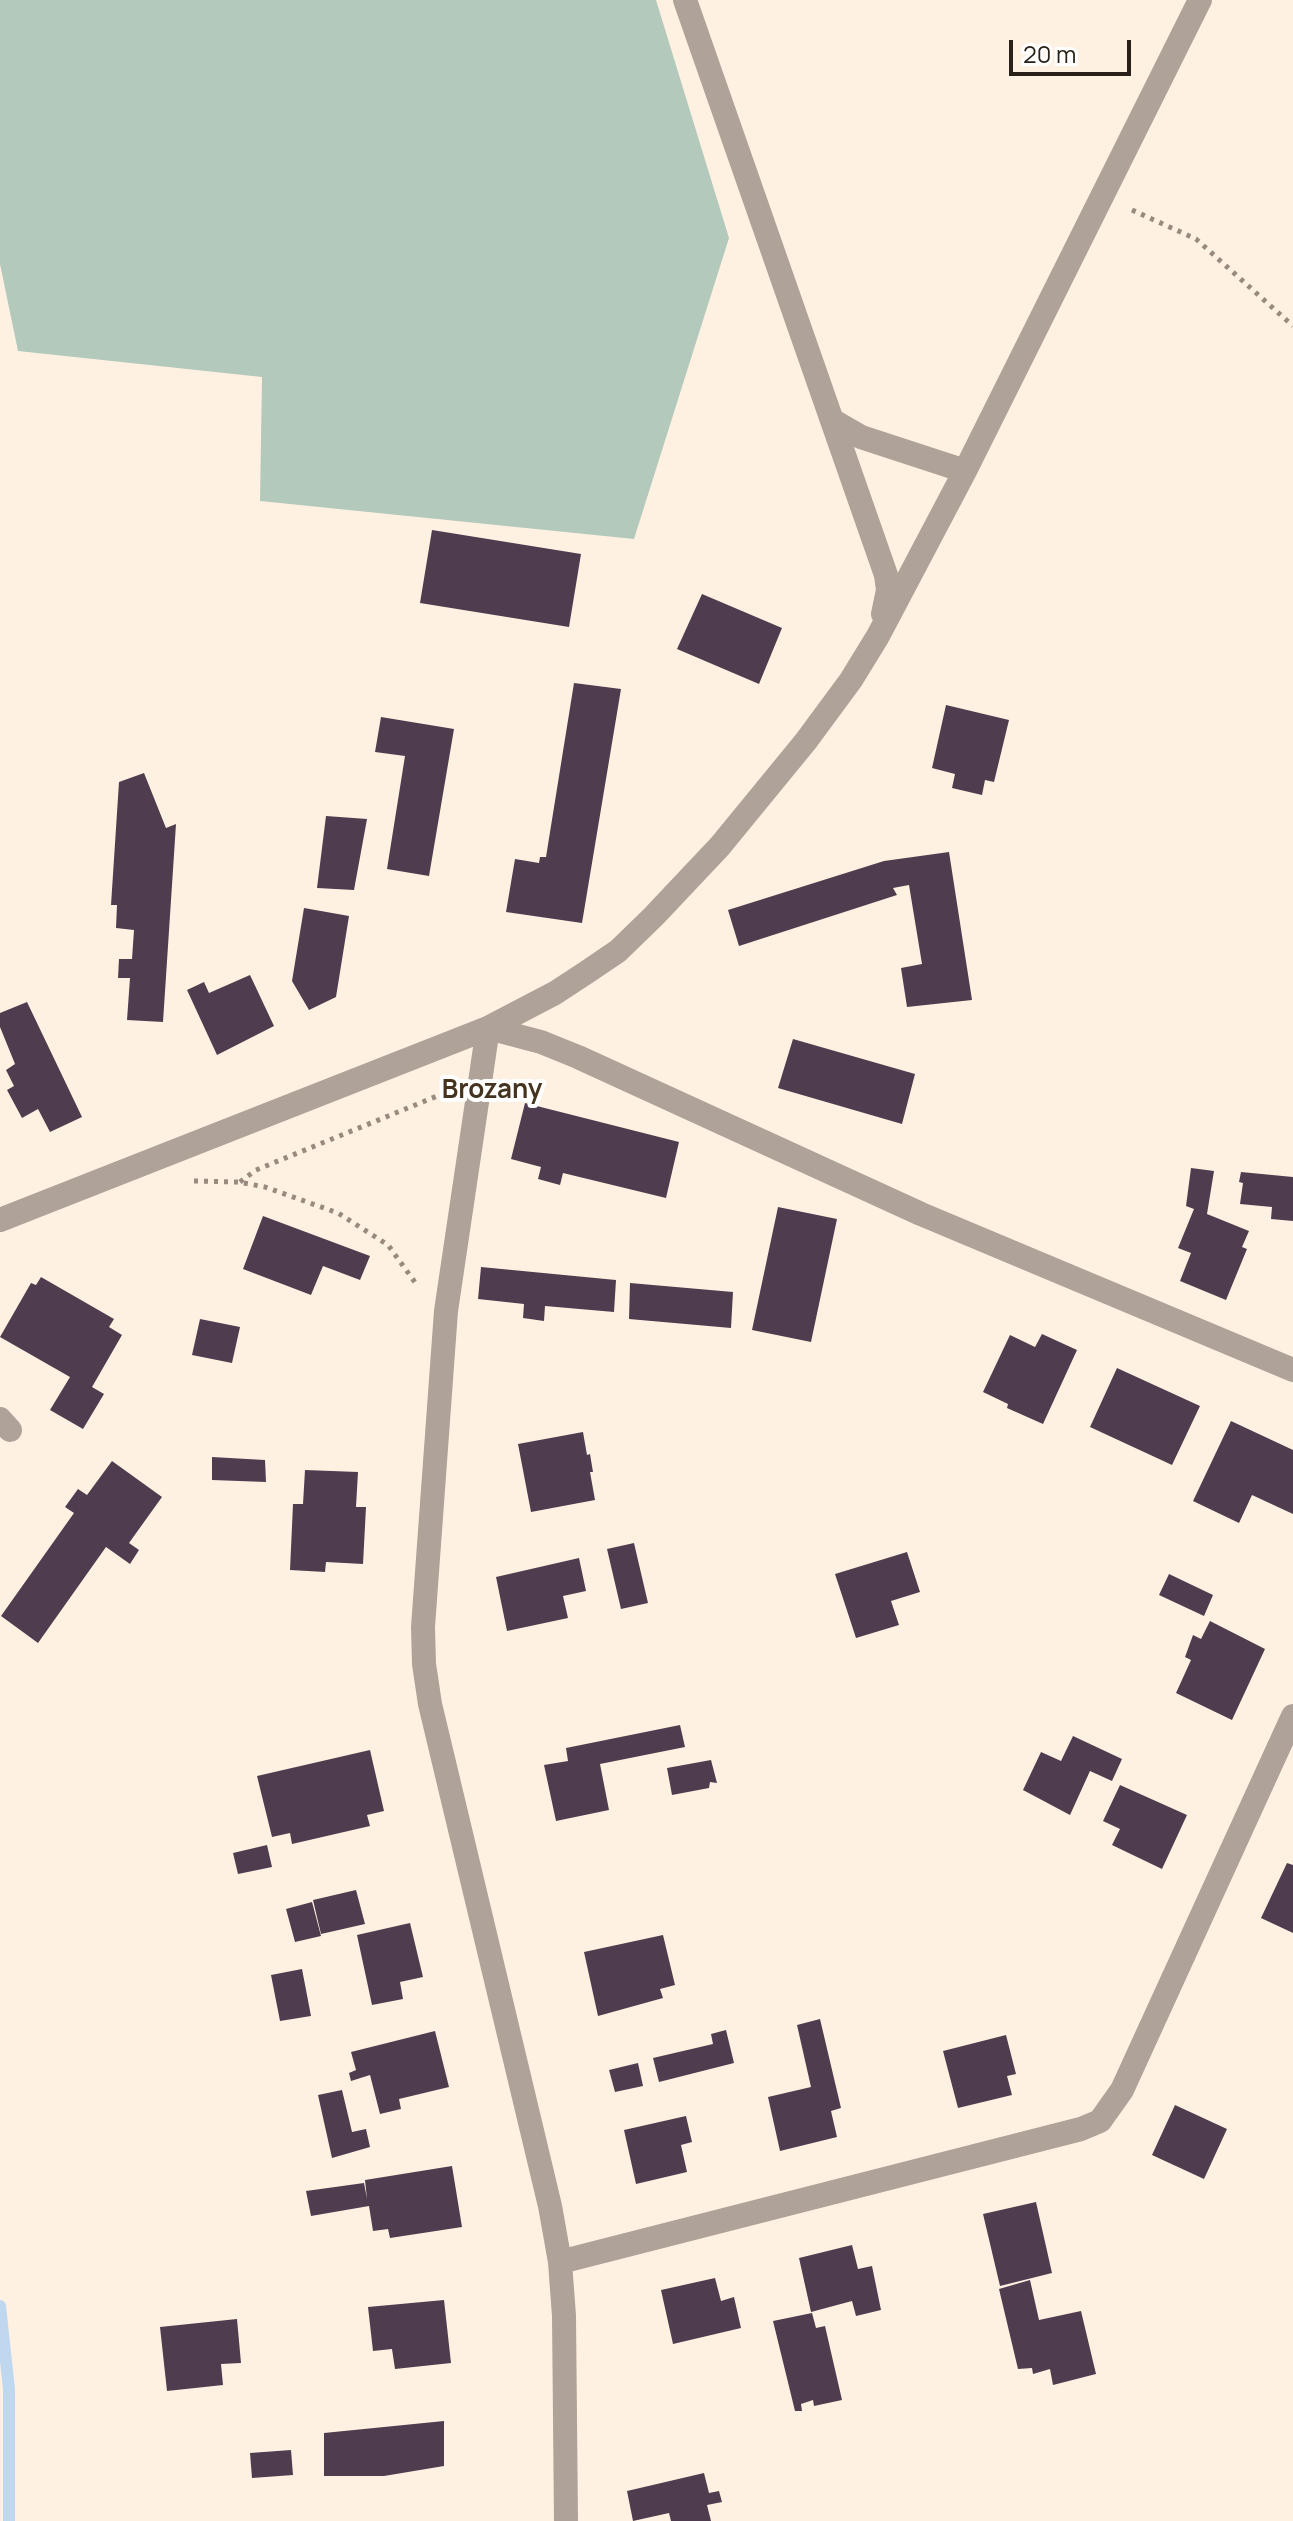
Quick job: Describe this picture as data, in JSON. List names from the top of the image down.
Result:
{
  "districts": ["Brozany"],
  "scale_bar": "20 m"
}
